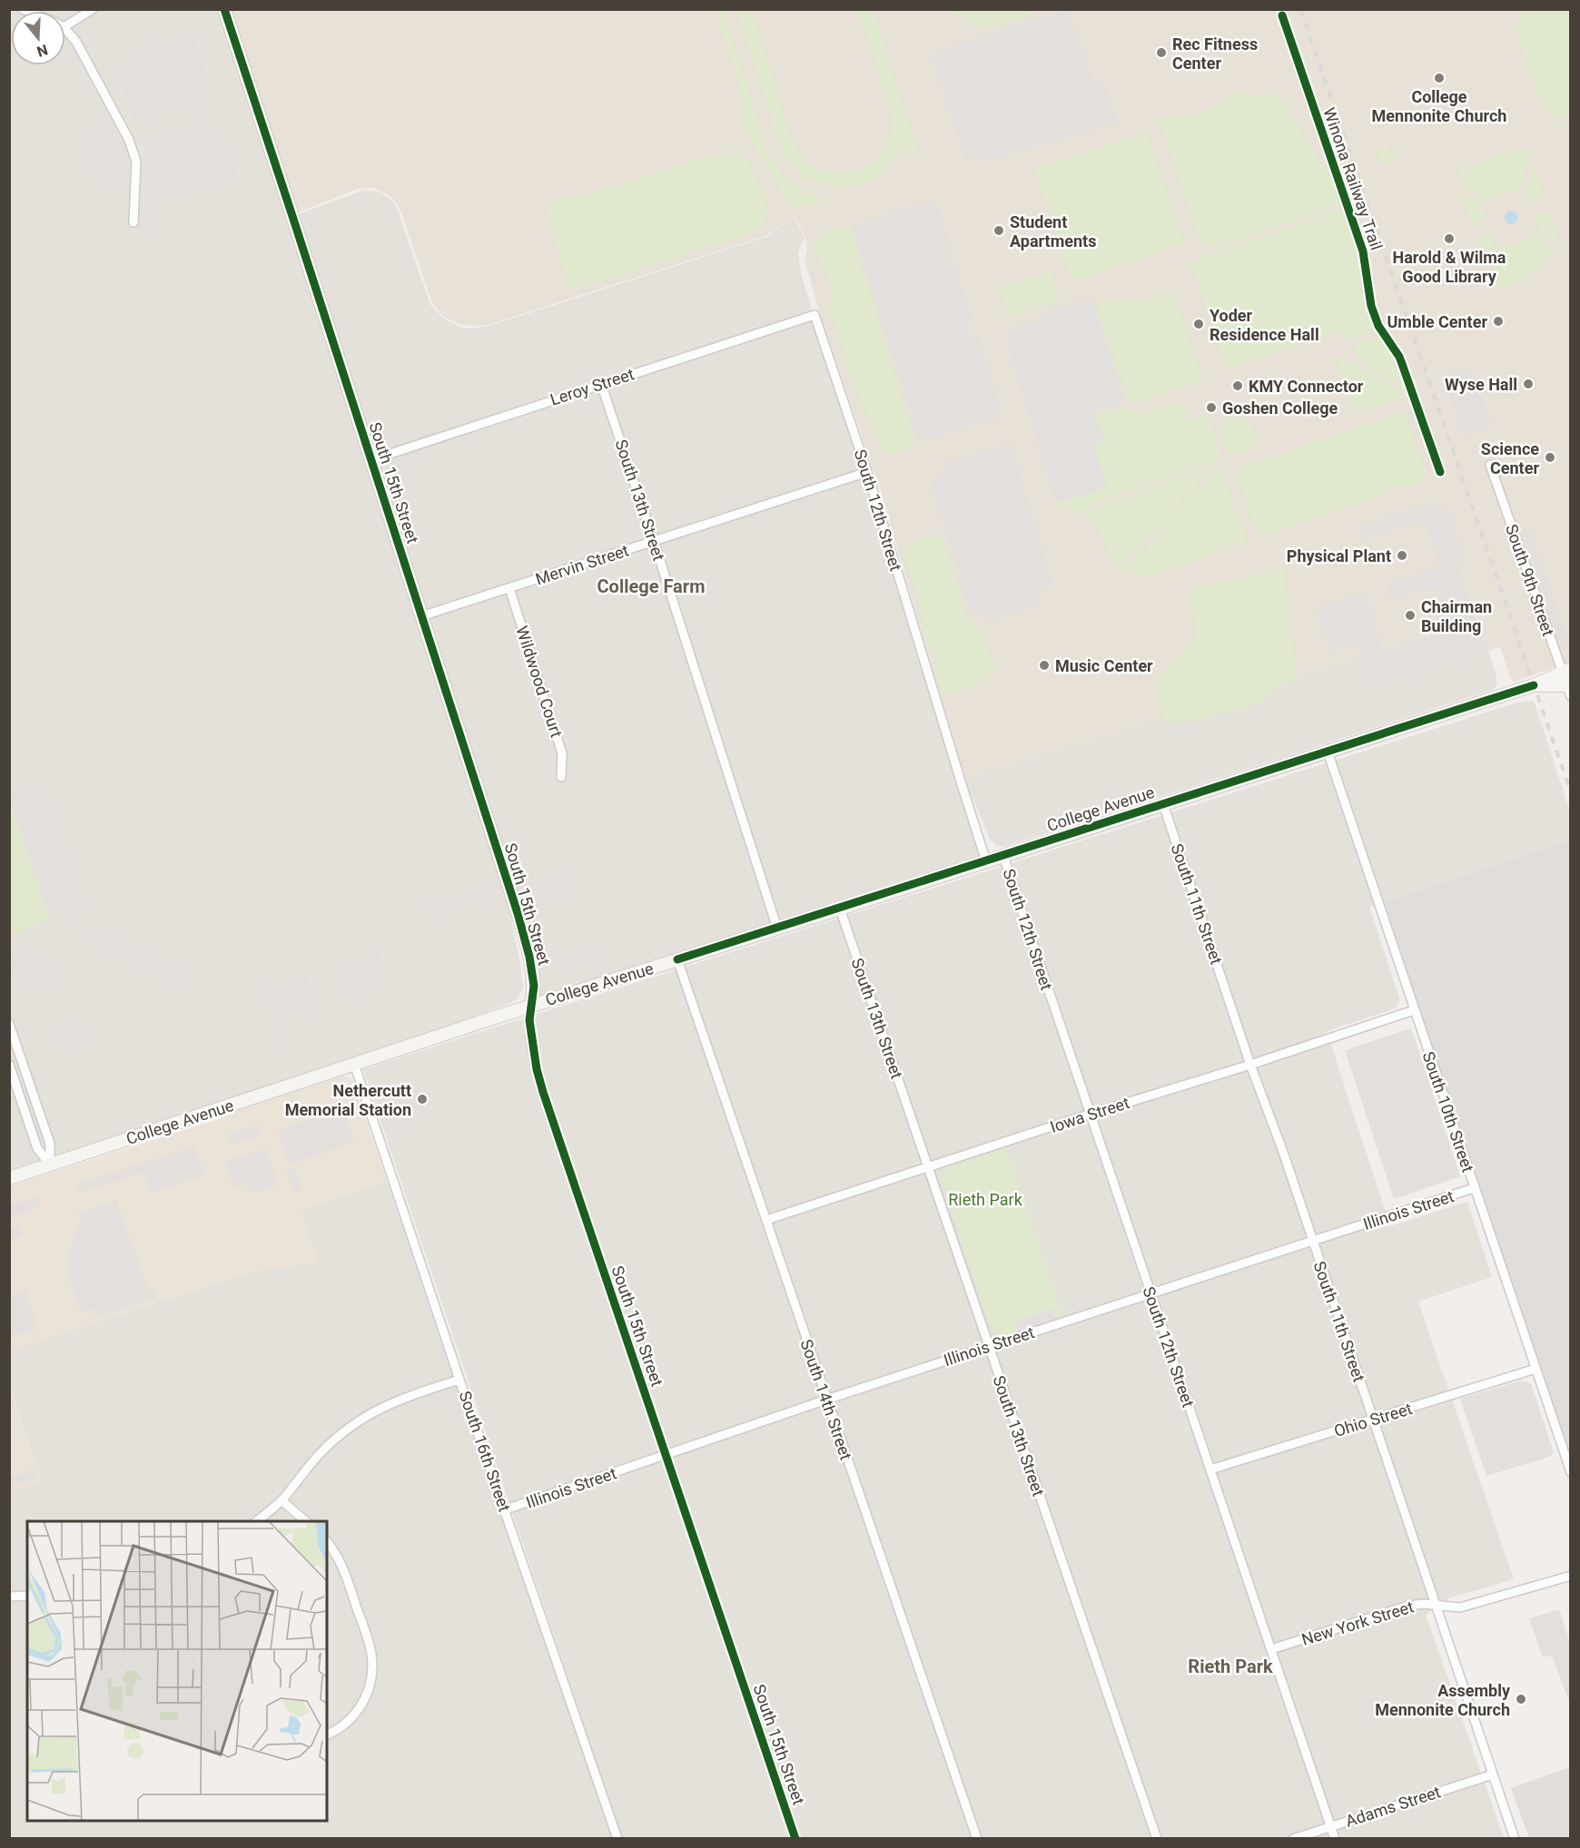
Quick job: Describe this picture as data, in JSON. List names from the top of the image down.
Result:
{
  "streets": {
    "main road": ["South 15th Street", "College Avenue"],
    "street": [
      "Leroy Street",
      "South 13th Street",
      "South 12th Street",
      "Mervin Street",
      "South 9th Street",
      "Wildwood Court",
      "South 11th Street",
      "South 10th Street",
      "Iowa Street",
      "Illinois Street",
      "South 14th Street",
      "Ohio Street",
      "South 16th Street",
      "New York Street",
      "Adams Street"
    ],
    "cycle path": ["Winona Railway Trail"]
  },
  "crossings": [
    ["Leroy Street", "South 15th Street"],
    ["Leroy Street", "South 13th Street"],
    ["Leroy Street", "South 12th Street"],
    ["South 15th Street", "Mervin Street"],
    ["South 15th Street", "College Avenue"],
    ["South 15th Street", "Illinois Street"],
    ["South 13th Street", "Mervin Street"],
    ["South 13th Street", "College Avenue"],
    ["South 13th Street", "Iowa Street"],
    ["South 13th Street", "Illinois Street"],
    ["South 12th Street", "Mervin Street"],
    ["South 12th Street", "College Avenue"],
    ["South 12th Street", "Iowa Street"],
    ["South 12th Street", "Illinois Street"],
    ["South 12th Street", "Ohio Street"],
    ["South 12th Street", "New York Street"],
    ["South 12th Street", "Adams Street"],
    ["Mervin Street", "Wildwood Court"],
    ["South 9th Street", "College Avenue"],
    ["College Avenue", "South 11th Street"],
    ["College Avenue", "South 10th Street"],
    ["College Avenue", "South 14th Street"],
    ["College Avenue", "South 16th Street"],
    ["South 11th Street", "Iowa Street"],
    ["South 11th Street", "Illinois Street"],
    ["South 11th Street", "Ohio Street"],
    ["South 11th Street", "New York Street"],
    ["South 11th Street", "Adams Street"],
    ["South 10th Street", "Iowa Street"],
    ["South 10th Street", "Illinois Street"],
    ["South 10th Street", "Ohio Street"],
    ["Iowa Street", "South 14th Street"],
    ["Illinois Street", "South 14th Street"],
    ["Illinois Street", "South 16th Street"]
  ],
  "districts": ["College Farm", "Rieth Park"],
  "parks": ["Rieth Park"],
  "places": [
    "Rec Fitness Center",
    "College Mennonite Church",
    "Student Apartments",
    "Harold & Wilma Good Library",
    "Umble Center",
    "Yoder Residence Hall",
    "Wyse Hall",
    "KMY Connector",
    "Goshen College",
    "Science Center",
    "Physical Plant",
    "Chairman Building",
    "Music Center",
    "Nethercutt Memorial Station",
    "Assembly Mennonite Church"
  ],
  "north": "bottom"
}
